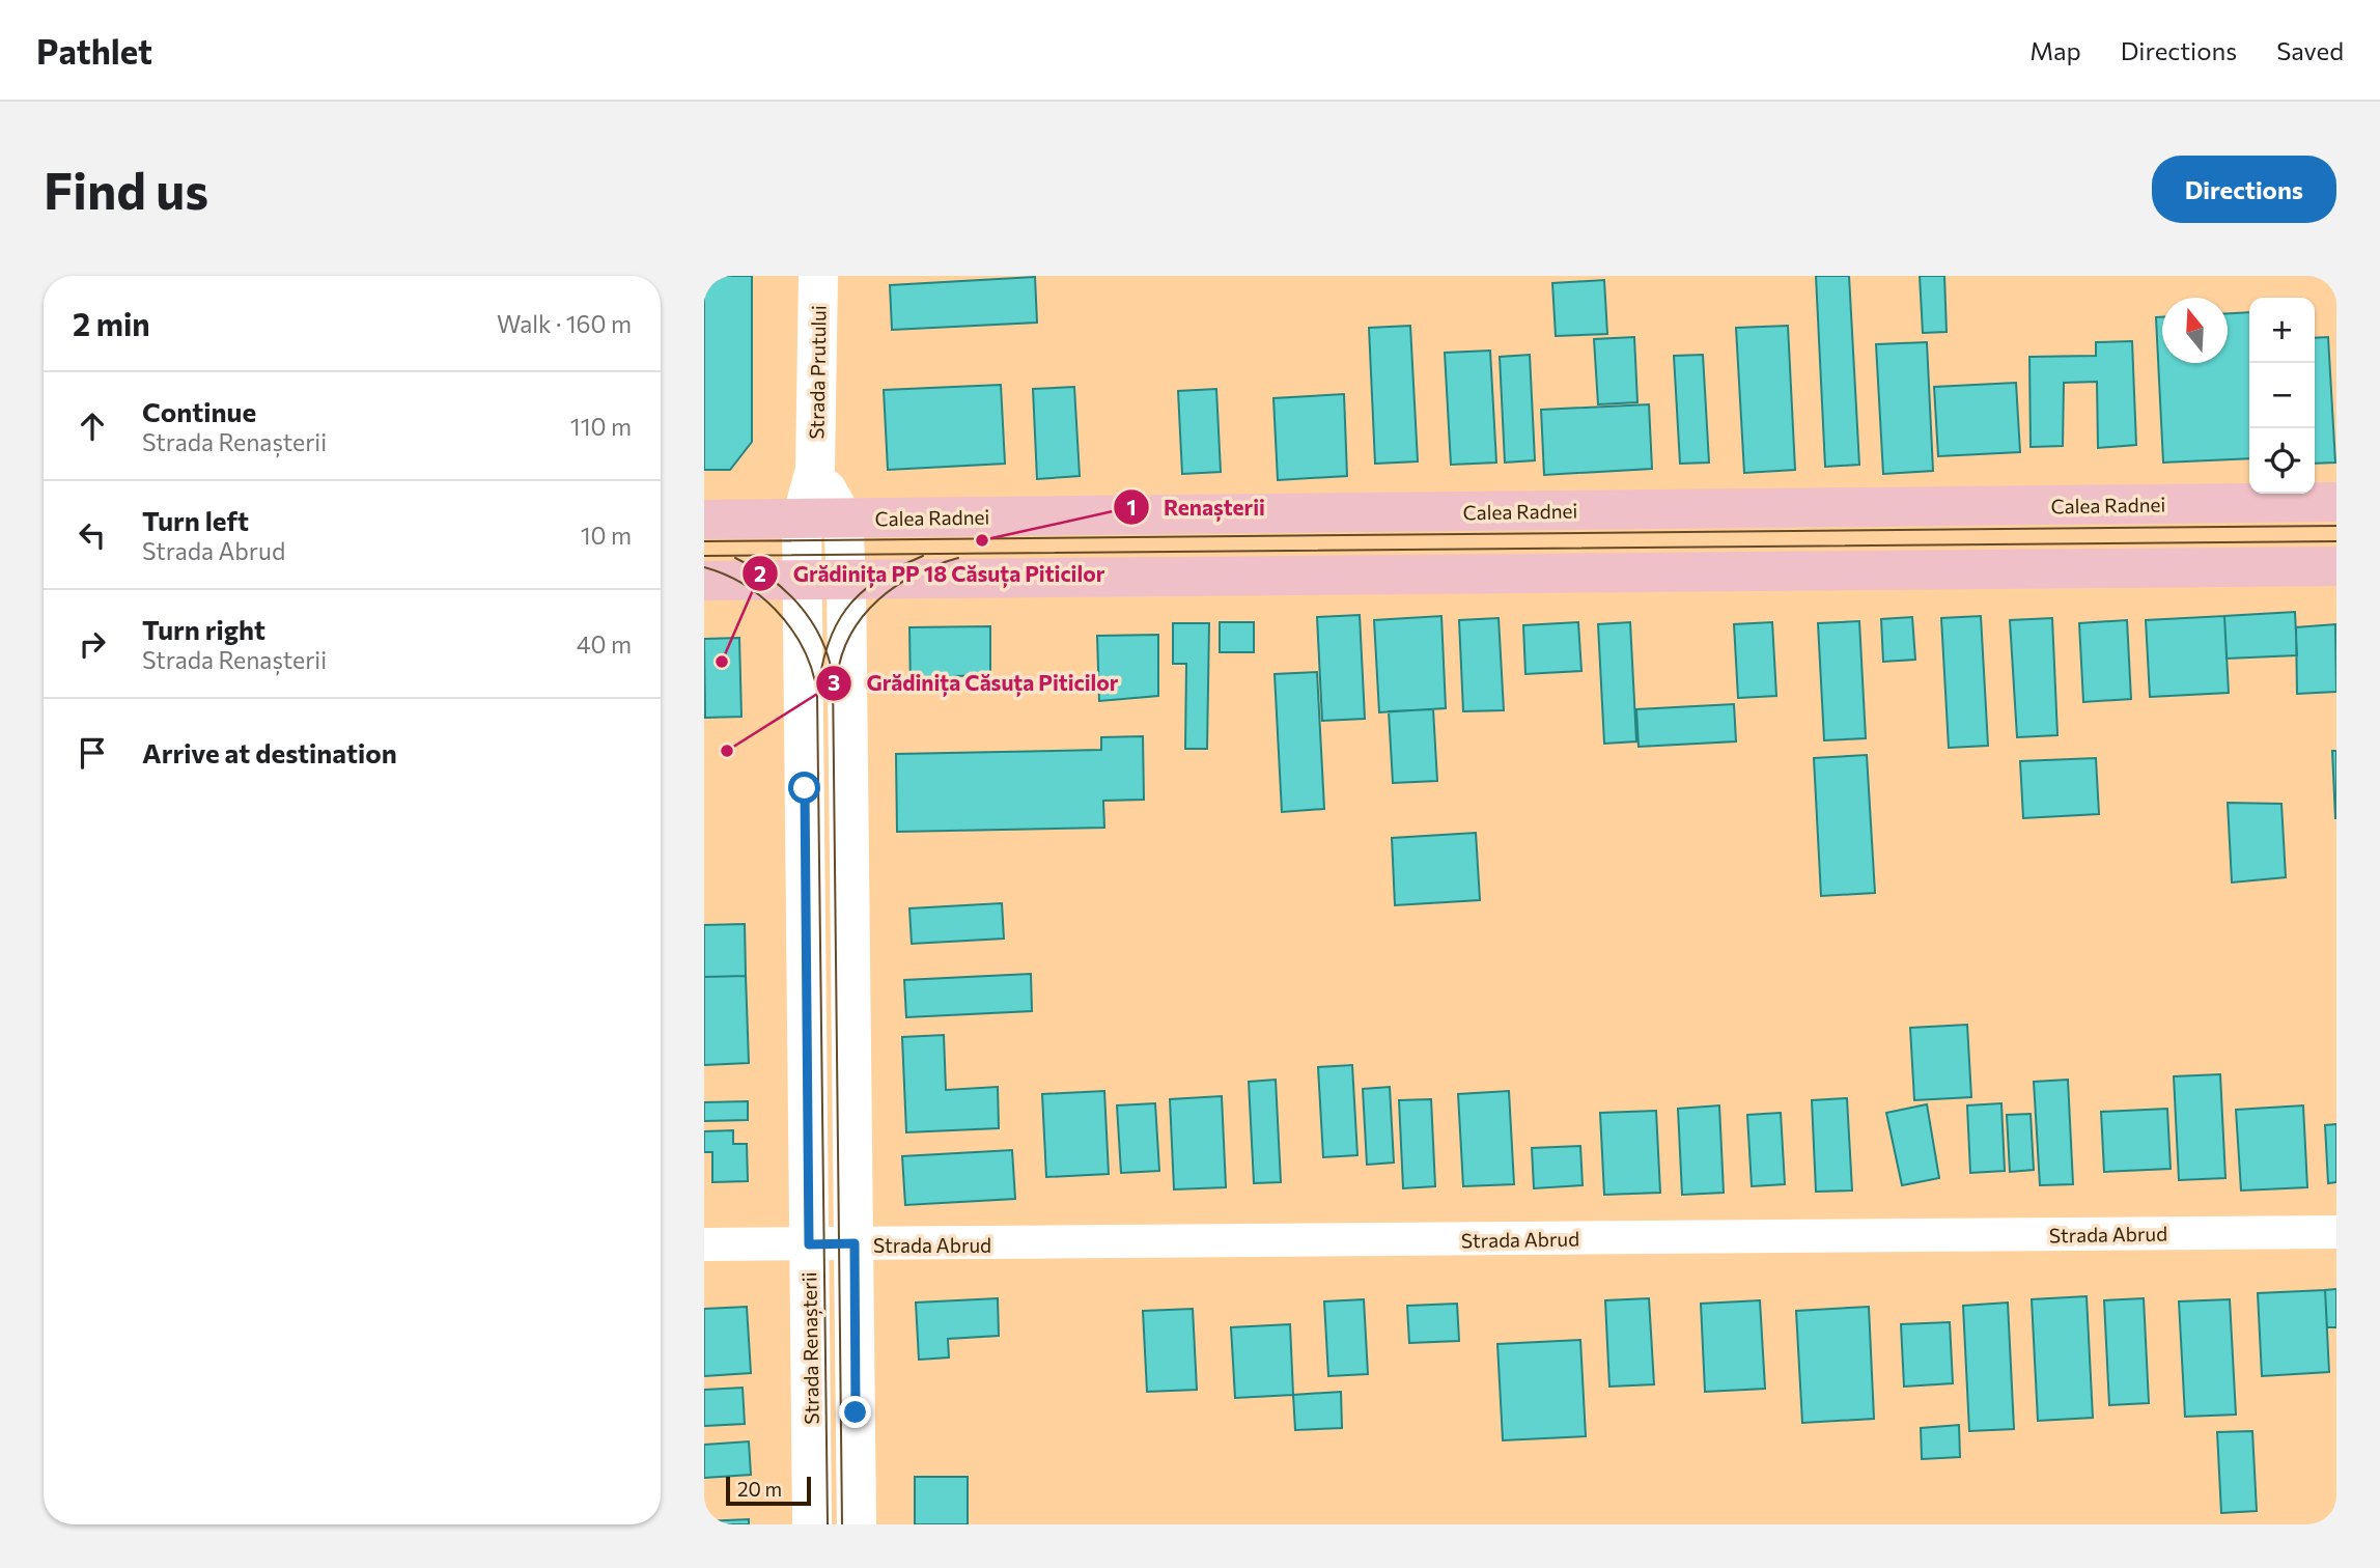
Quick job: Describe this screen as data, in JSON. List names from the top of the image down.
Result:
{
  "streets": {
    "main road": ["Calea Radnei"],
    "street": ["Strada Prutului", "Strada Abrud", "Strada Renașterii"]
  },
  "crossings": [
    ["Strada Prutului", "Calea Radnei"],
    ["Strada Prutului", "Strada Renașterii"],
    ["Calea Radnei", "Strada Renașterii"],
    ["Strada Abrud", "Strada Renașterii"]
  ],
  "places": ["Renașterii", "Grădinița PP 18 Căsuța Piticilor", "Grădinița Căsuța Piticilor"],
  "scale_bar": "20 m",
  "north": "top",
  "page": {
    "header": "Pathlet",
    "nav": ["Map", "Directions", "Saved"],
    "buttons": "Directions",
    "title": "Find us",
    "heading": ["2 min", "Walk · 160 m"],
    "map_buttons": ["+", "−"],
    "list": [
      ["Continue", "Strada Renașterii", "110 m"],
      ["Turn left", "Strada Abrud", "10 m"],
      ["Turn right", "Strada Renașterii", "40 m"],
      "Arrive at destination"
    ],
    "scale": "20 m"
  }
}
